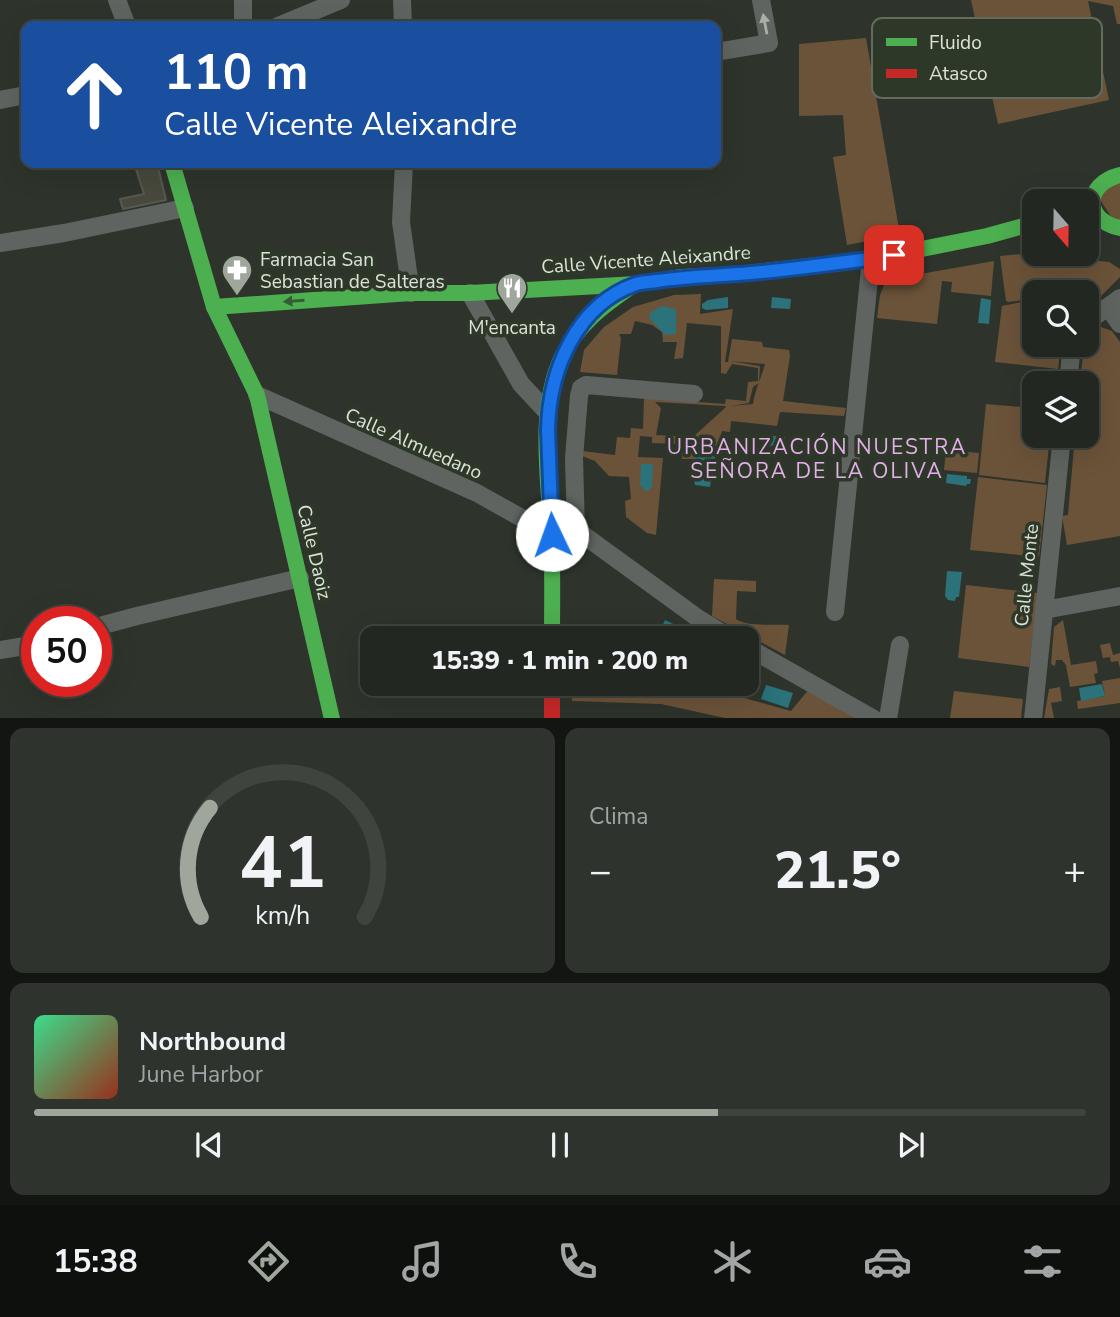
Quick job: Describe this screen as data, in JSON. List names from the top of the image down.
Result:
{
  "streets": {
    "street": [
      "Calle Vicente Aleixandre",
      "Calle Almuedano",
      "Calle Daoiz",
      "Calle Monte"
    ]
  },
  "crossings": [
    ["Calle Vicente Aleixandre", "Calle Daoiz"],
    ["Calle Almuedano", "Calle Daoiz"]
  ],
  "districts": ["URBANIZACIÓN NUESTRA SEÑORA DE LA OLIVA"],
  "places": {
    "pharmacy": ["Farmacia San Sebastian de Salteras"],
    "restaurant": ["M'encanta"]
  },
  "legend": ["Fluido", "Atasco"],
  "north": "bottom",
  "page": {
    "turn": ["110 m", "Calle Vicente Aleixandre"],
    "limit": "50",
    "trip": "15:39 · 1 min · 200 m",
    "tile": "Clima",
    "heat": ["−", "21.5°", "+"],
    "song": ["Northbound", "June Harbor"],
    "tabs": "15:38",
    "gauge": ["41", "km/h"]
  }
}
